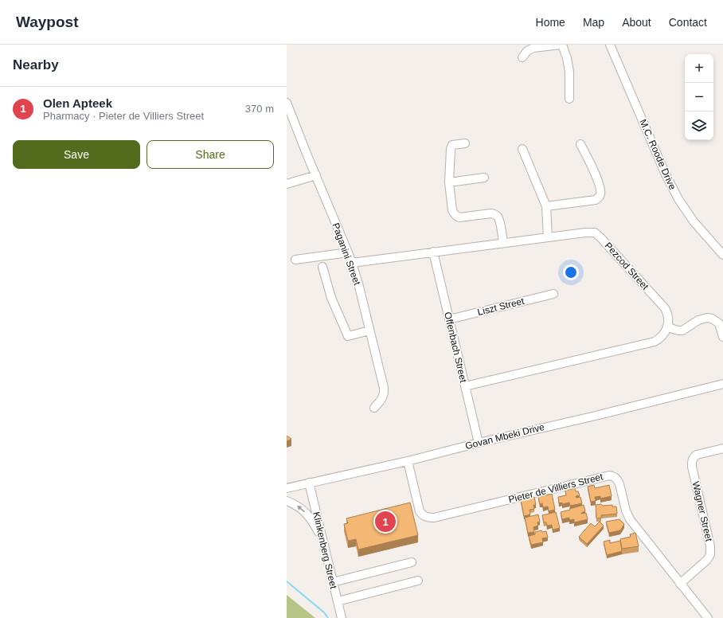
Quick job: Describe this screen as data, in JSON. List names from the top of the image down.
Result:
{
  "streets": {
    "street": [
      "M.C. Roode Drive",
      "Paganini Street",
      "Pezcod Street",
      "Liszt Street",
      "Offenbach Street",
      "Govan Mbeki Drive",
      "Pieter de Villiers Street",
      "Wagner Street",
      "Klinkenberg Street"
    ]
  },
  "crossings": [
    ["Paganini Street", "Pezcod Street"],
    ["Pezcod Street", "Offenbach Street"],
    ["Liszt Street", "Offenbach Street"],
    ["Offenbach Street", "Govan Mbeki Drive"],
    ["Govan Mbeki Drive", "Pieter de Villiers Street"],
    ["Govan Mbeki Drive", "Klinkenberg Street"],
    ["Pieter de Villiers Street", "Wagner Street"]
  ],
  "page": {
    "header": "Waypost",
    "nav": [
      "Home",
      "Map",
      "About",
      "Contact"
    ],
    "heading": "Nearby",
    "map_buttons": ["+", "−"],
    "list": [
      {
        "mark": "1",
        "name": "Olen Apteek",
        "note": "Pharmacy · Pieter de Villiers Street",
        "value": "370 m"
      }
    ],
    "buttons": ["Save", "Share"],
    "pins": "1"
  }
}
